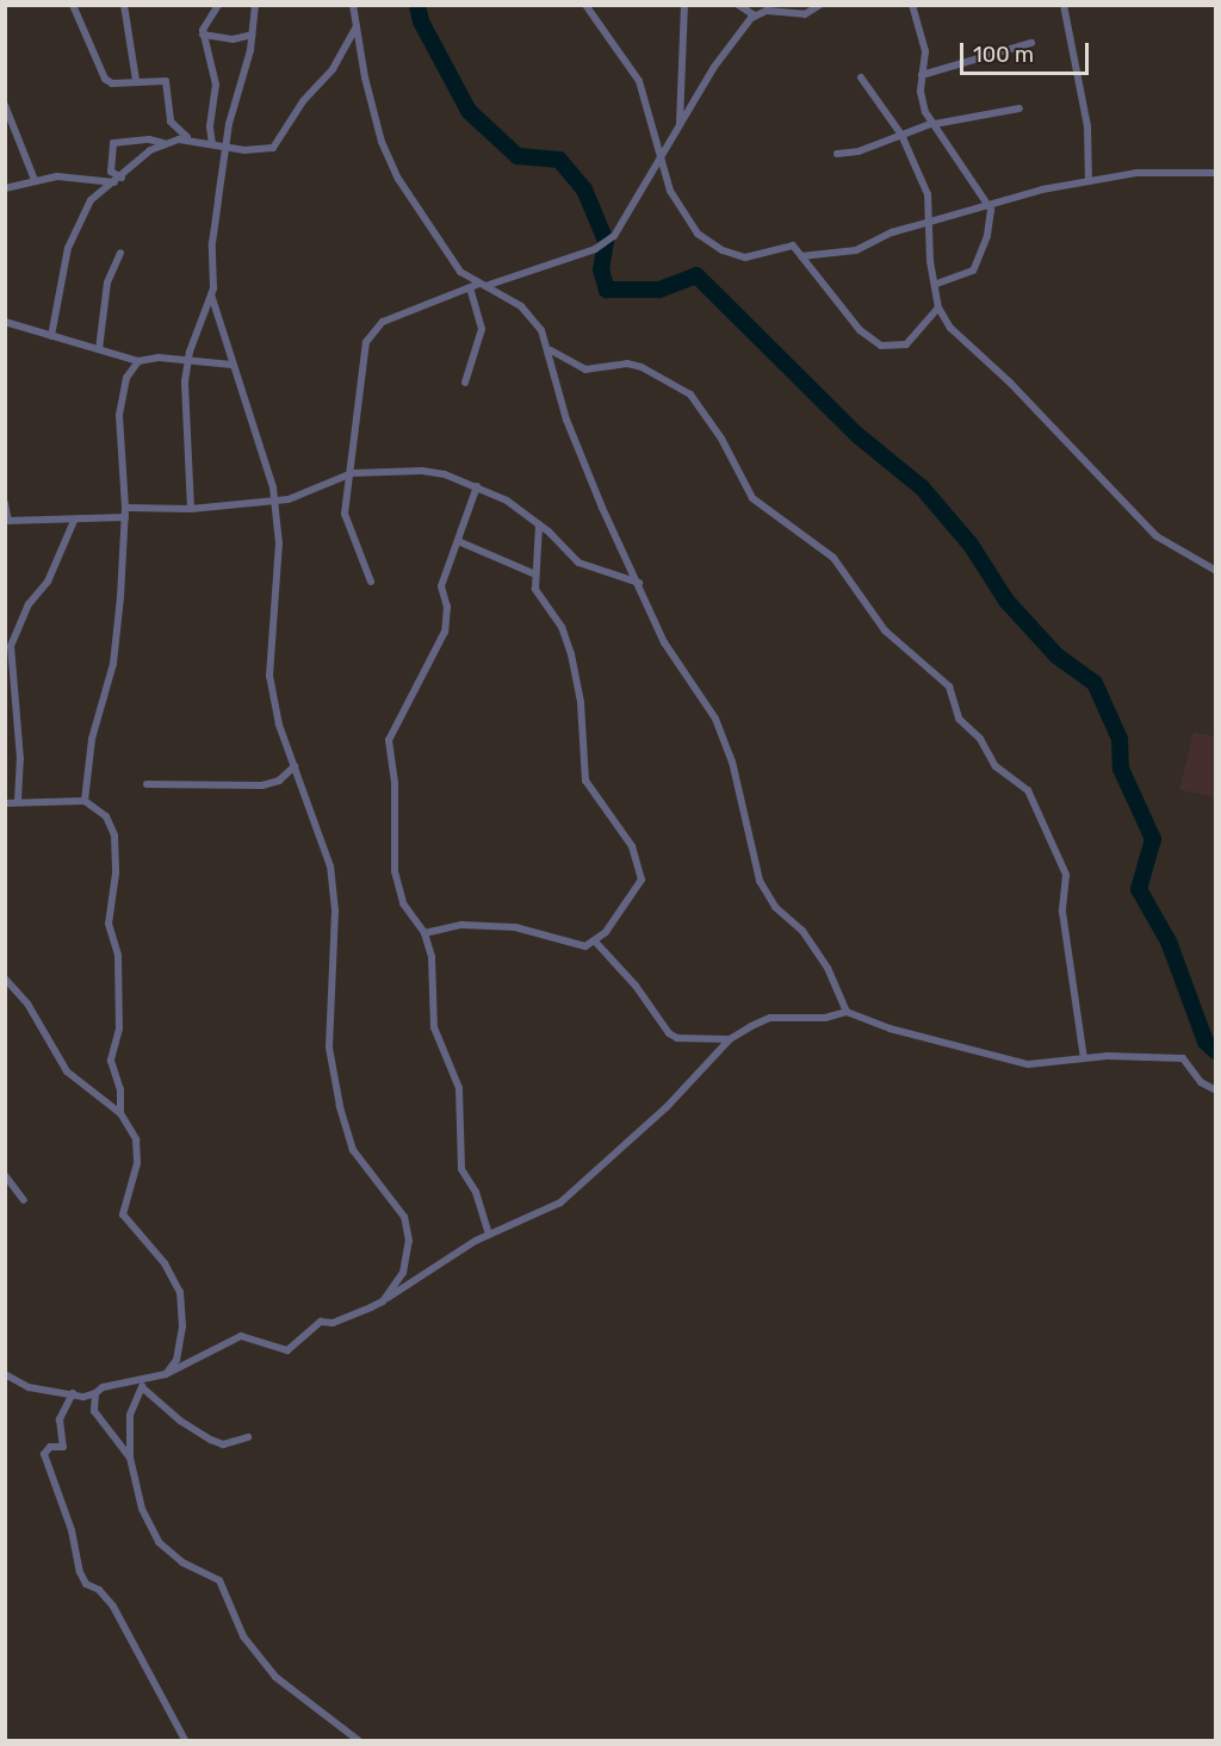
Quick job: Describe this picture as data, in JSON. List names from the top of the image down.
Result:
{
  "scale_bar": "100 m"
}
